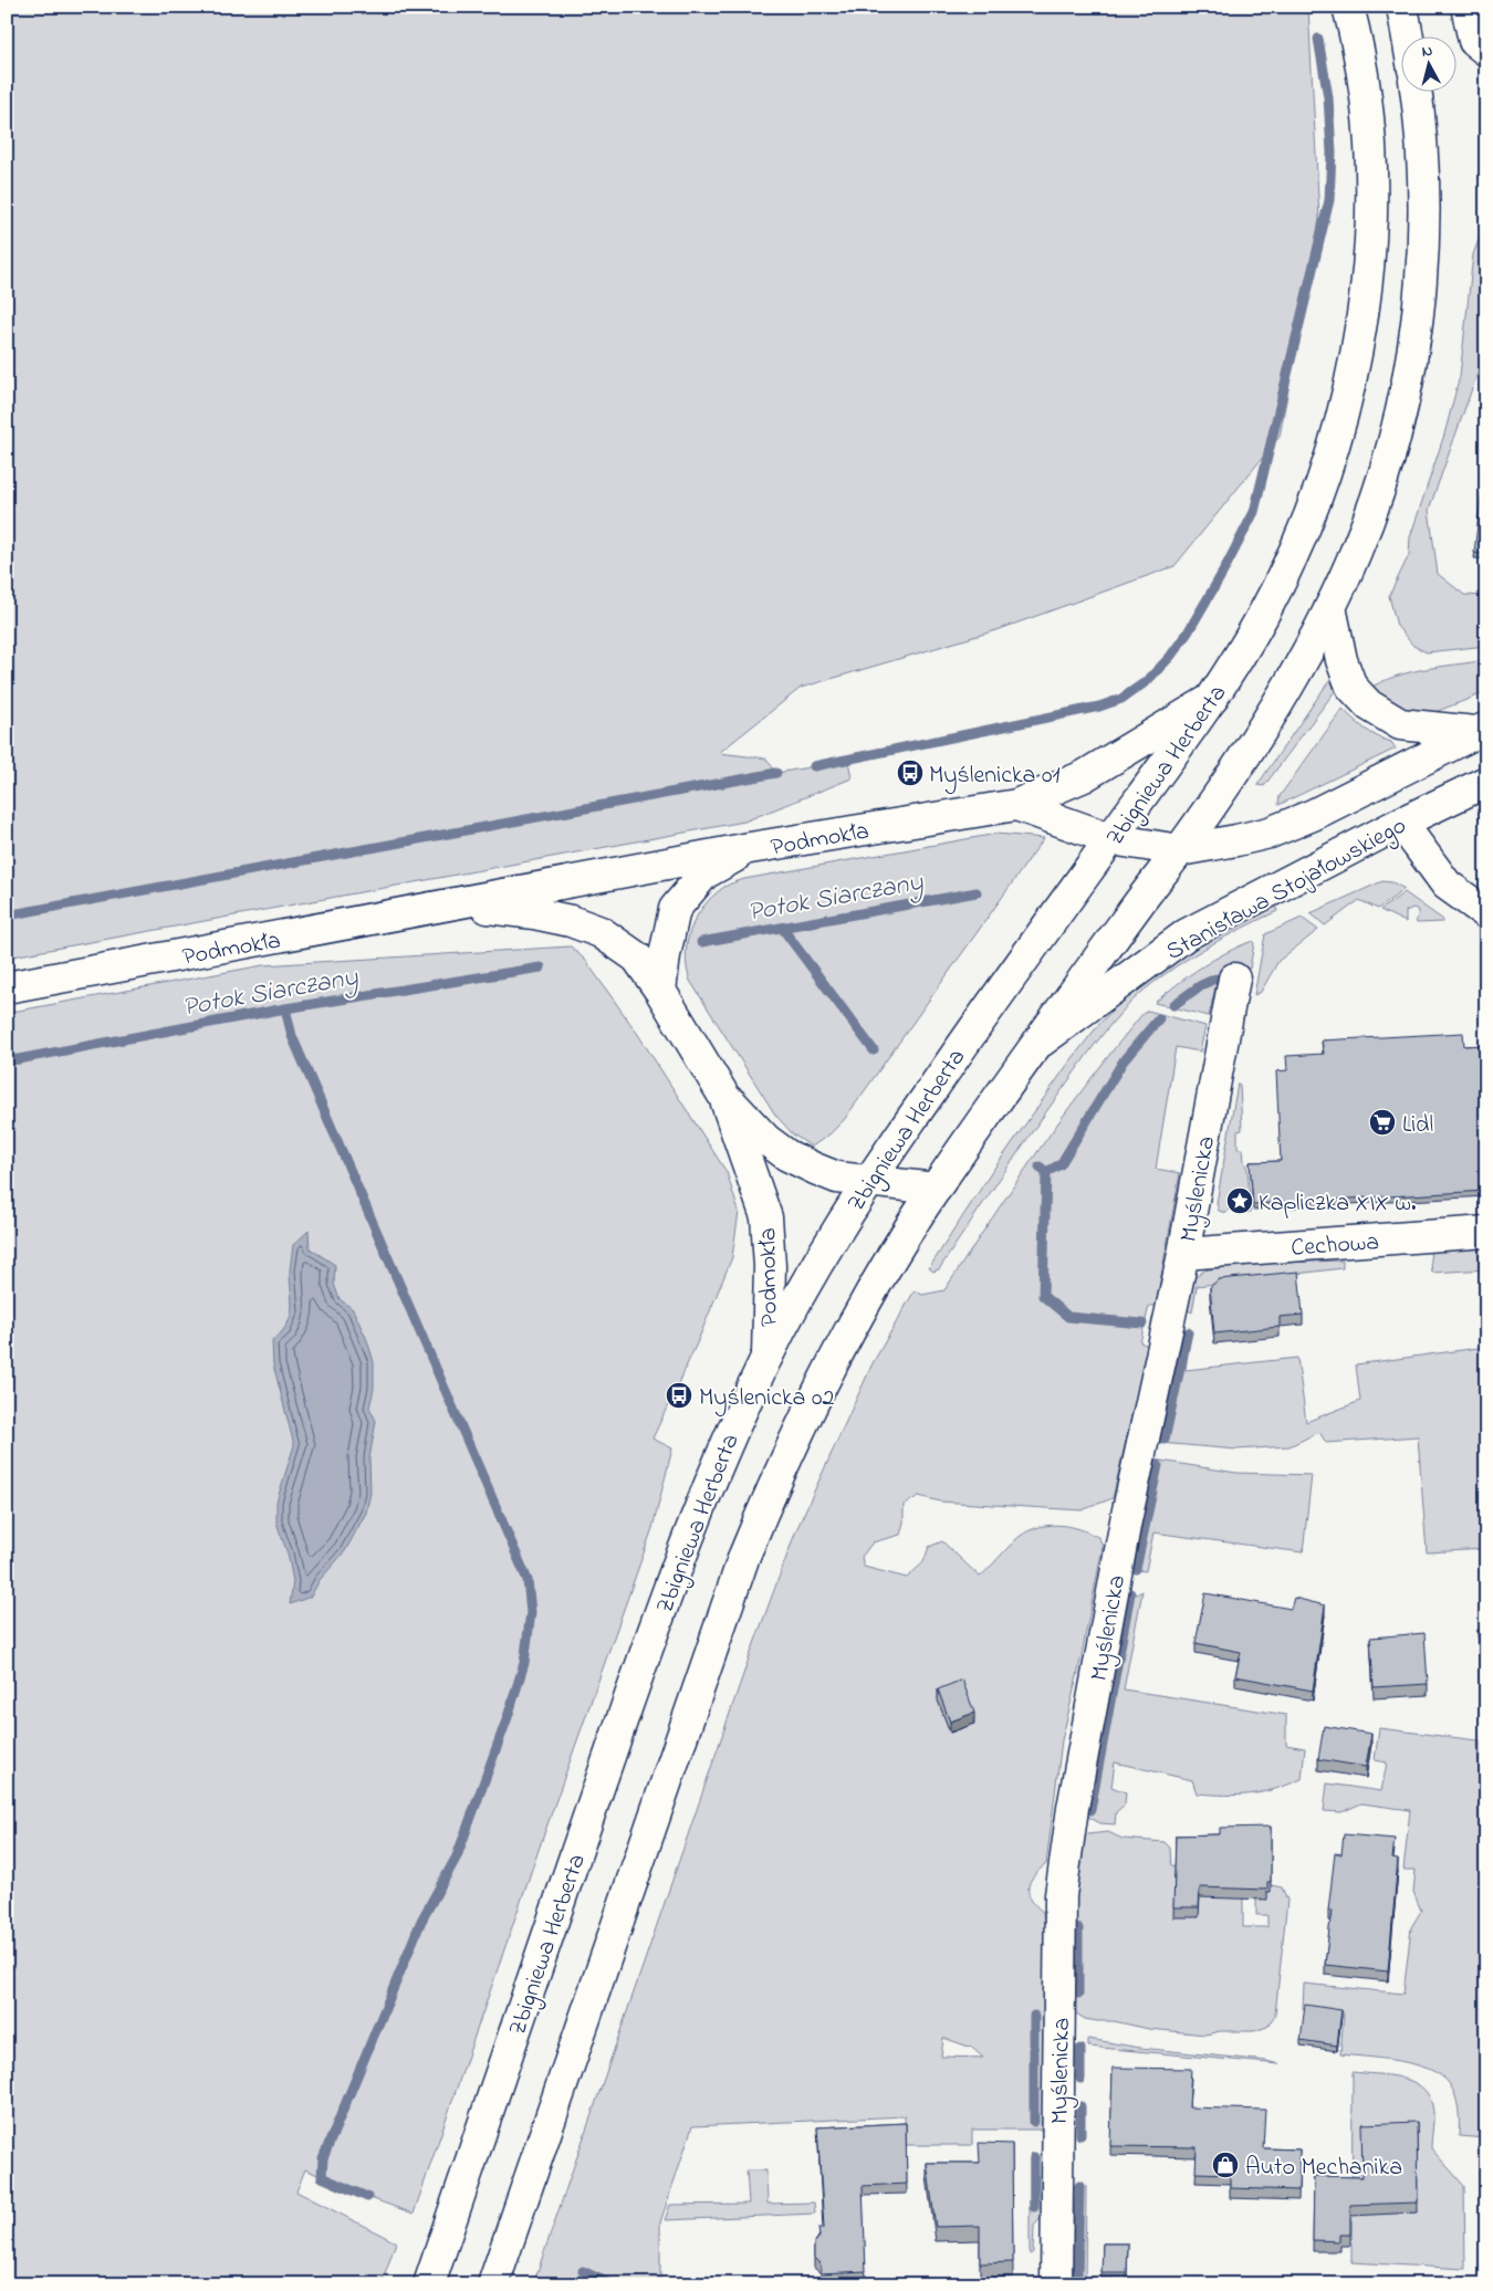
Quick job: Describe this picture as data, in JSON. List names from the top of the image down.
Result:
{
  "streets": {
    "street": [
      "Zbigniewa Herberta",
      "Podmokła",
      "Stanisława Stojałowskiego",
      "Myślenicka",
      "Cechowa"
    ]
  },
  "crossings": [
    ["Zbigniewa Herberta", "Podmokła"],
    ["Podmokła", "Stanisława Stojałowskiego"],
    ["Myślenicka", "Cechowa"]
  ],
  "water": ["Potok Siarczany"],
  "places": {
    "bus stop": ["Myślenicka 01", "Myślenicka 02"],
    "supermarket": ["Lidl"],
    "place": ["Kapliczka XIX w."],
    "shop": ["Auto Mechanika"]
  },
  "north": "top"
}
